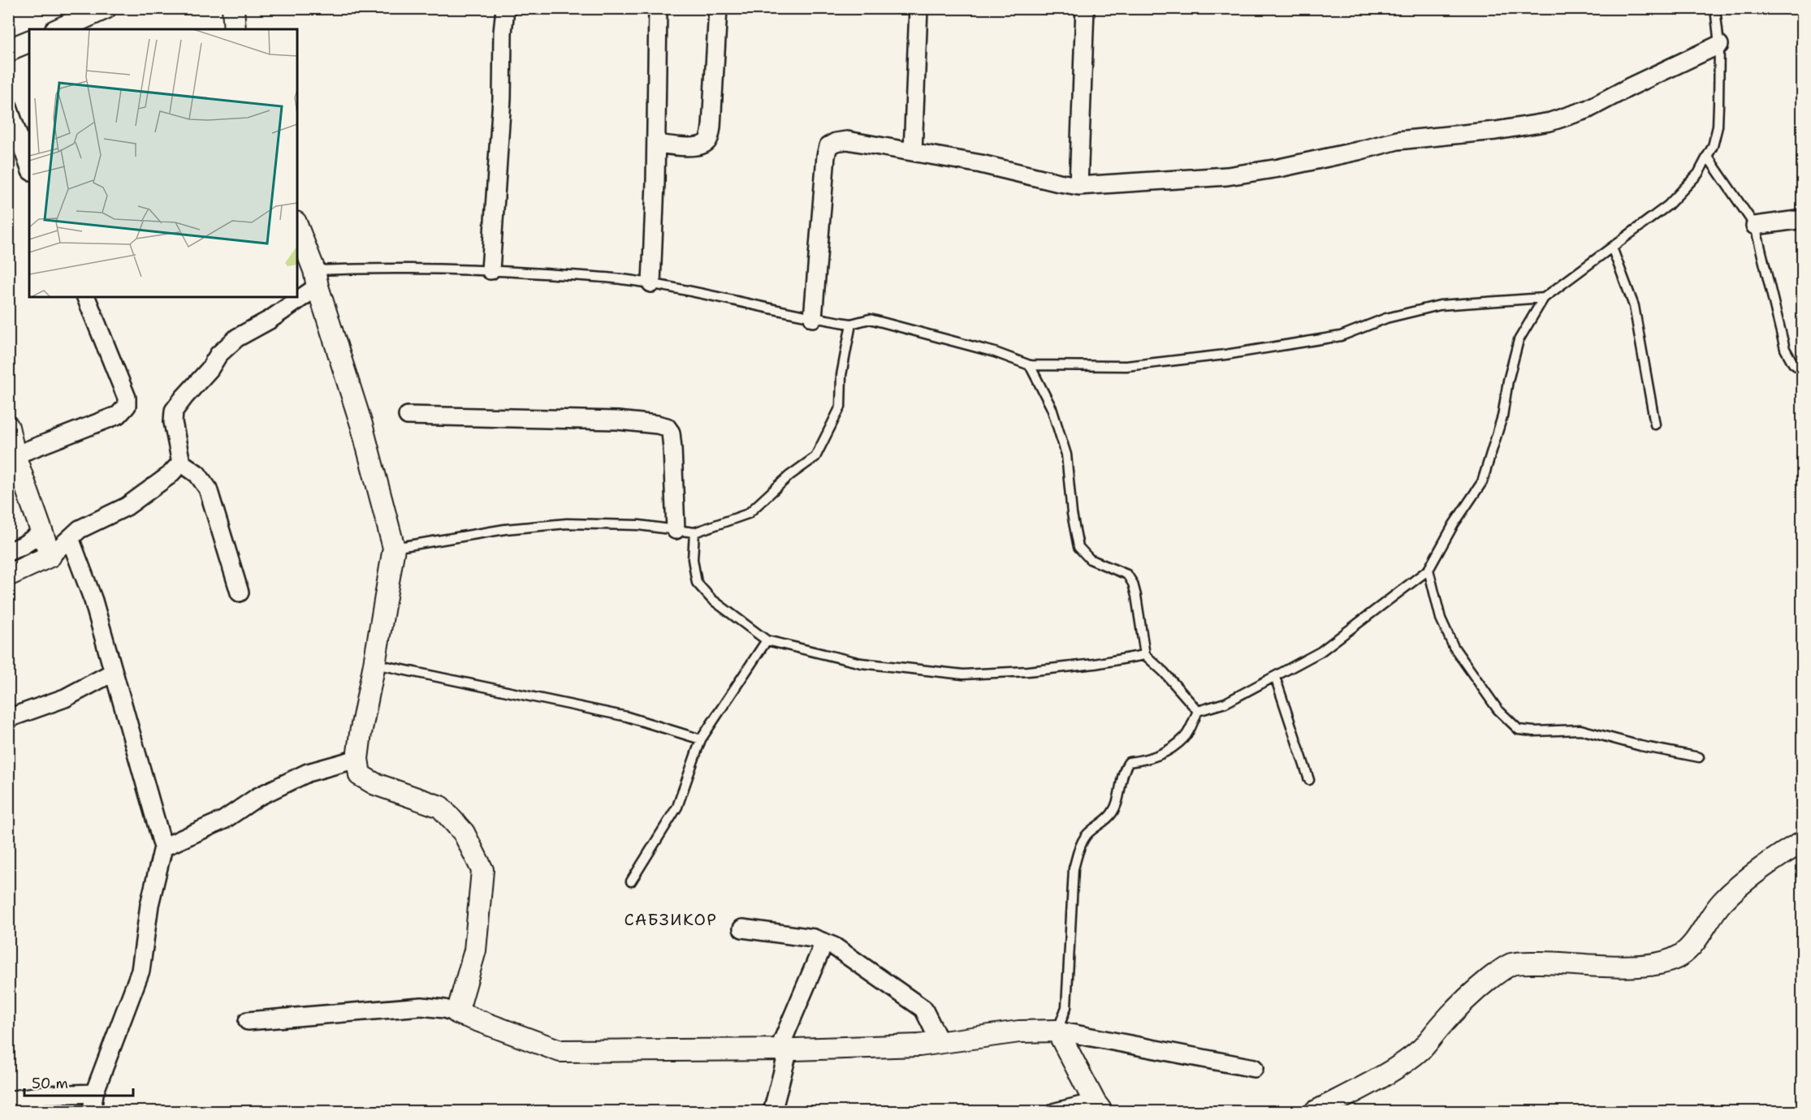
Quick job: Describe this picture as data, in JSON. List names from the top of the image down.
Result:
{
  "districts": ["САБЗИКОР"],
  "scale_bar": "50 m"
}
